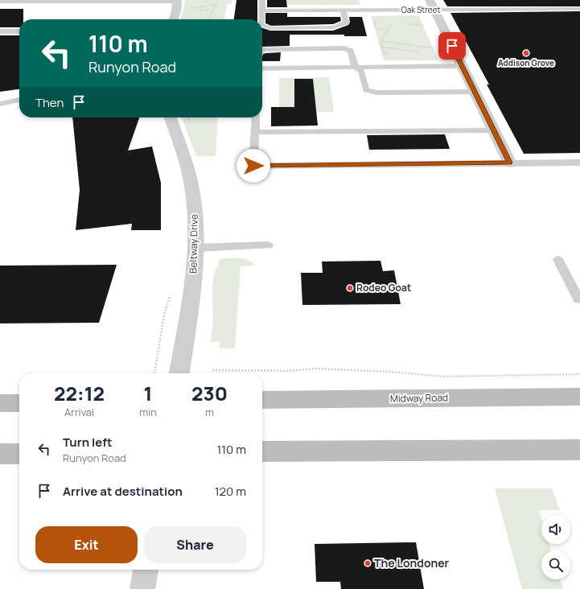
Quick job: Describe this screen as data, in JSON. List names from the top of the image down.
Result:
{
  "streets": {
    "main road": ["Midway Road"],
    "street": ["Beltway Drive"],
    "lane": ["Oak Street"]
  },
  "places": ["Addison Grove", "Rodeo Goat", "The Londoner"],
  "page": {
    "turn": ["110 m", "Runyon Road"],
    "then": "Then",
    "eta": [
      "22:12",
      "Arrival",
      "1",
      "min",
      "230",
      "m"
    ],
    "list": [
      {
        "name": "Turn left",
        "note": "Runyon Road",
        "value": "110 m"
      },
      {
        "name": "Arrive at destination",
        "value": "120 m"
      }
    ],
    "buttons": ["Exit", "Share"]
  }
}
